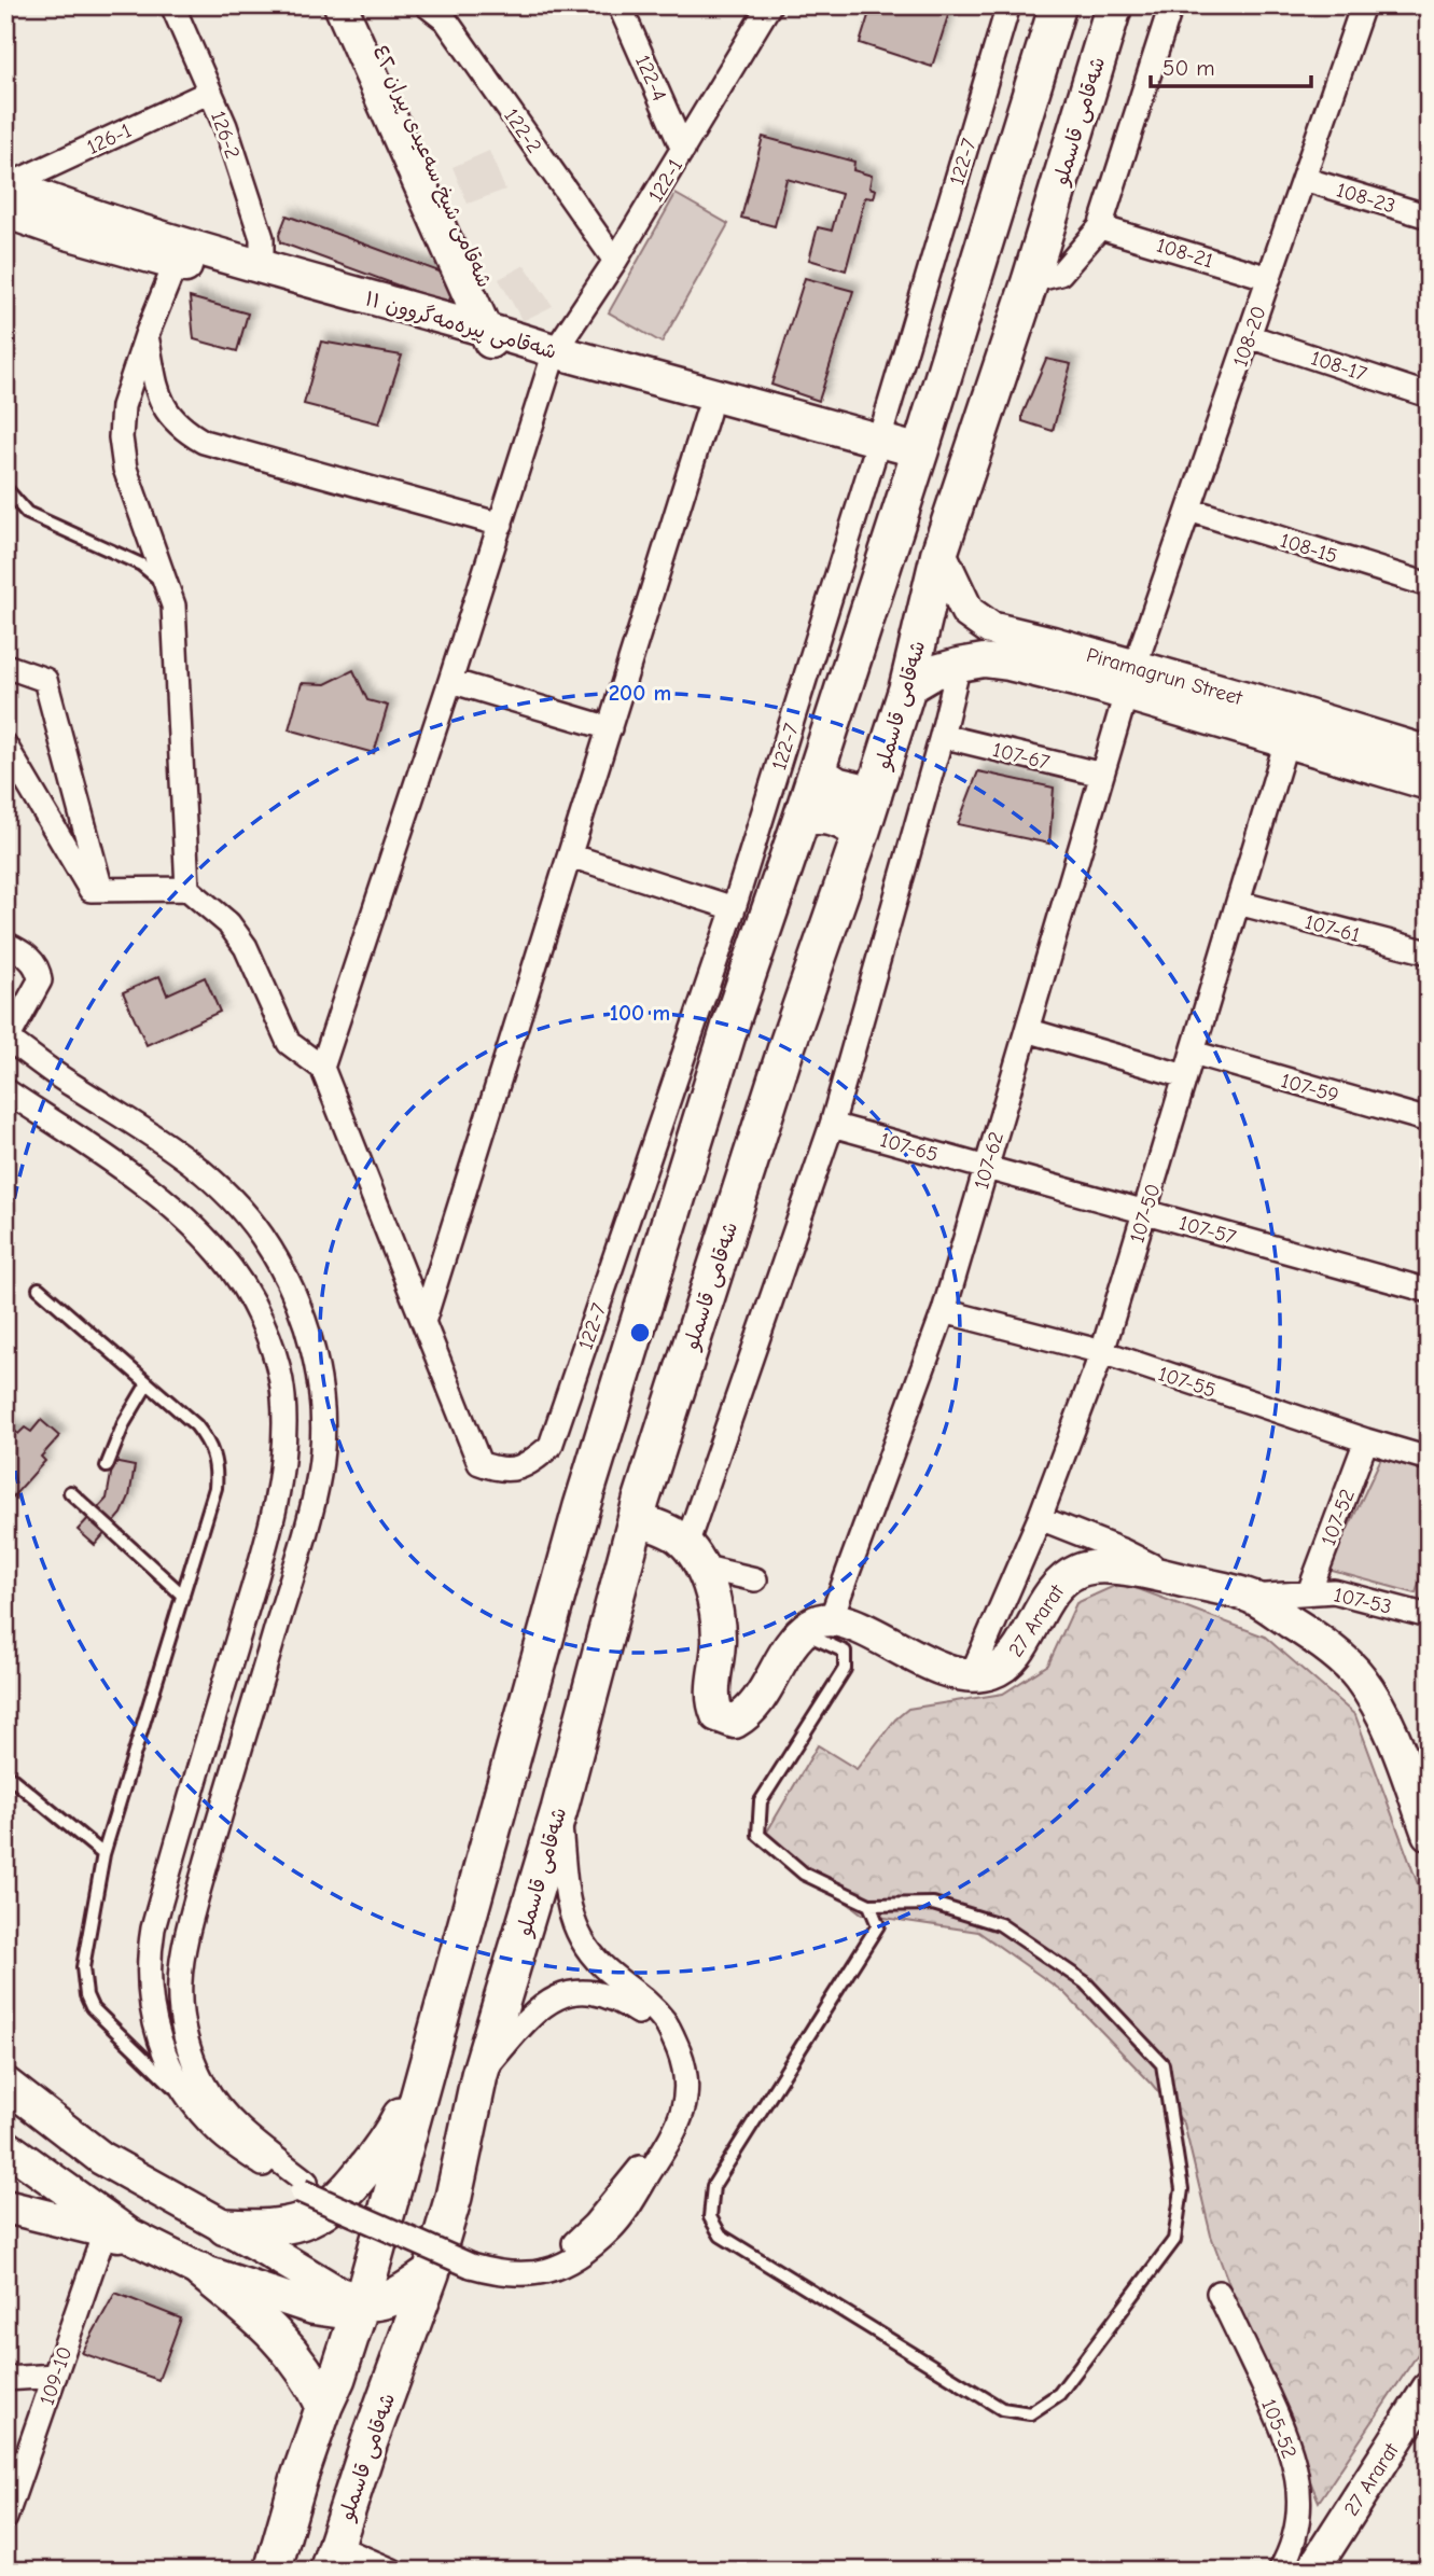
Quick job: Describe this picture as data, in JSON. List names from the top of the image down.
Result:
{
  "streets": {
    "main road": [
      "شەقامی قاسملو",
      "شەقامی شیخ سەعیدی پیران ٤٢",
      "شەقامی پیرەمەگروون ١١",
      "Piramagrun Street",
      "27 Ararat"
    ],
    "street": [
      "122-4",
      "122-2",
      "126-2",
      "126-1",
      "122-7",
      "122-1",
      "108-23",
      "108-21",
      "108-20",
      "108-17",
      "108-15",
      "107-67",
      "107-61",
      "107-59",
      "107-65",
      "107-62",
      "107-50",
      "107-57",
      "107-55",
      "107-52",
      "107-53",
      "109-10",
      "105-52"
    ]
  },
  "crossings": [
    ["122-4", "122-1"],
    ["شەقامی قاسملو", "Piramagrun Street"],
    ["122-2", "122-1"],
    ["126-2", "126-1"],
    ["126-2", "شەقامی پیرەمەگروون ١١"],
    ["126-1", "شەقامی پیرەمەگروون ١١"],
    ["122-7", "شەقامی پیرەمەگروون ١١"],
    ["شەقامی شیخ سەعیدی پیران ٤٢", "شەقامی پیرەمەگروون ١١"],
    ["122-1", "شەقامی پیرەمەگروون ١١"],
    ["108-23", "108-20"],
    ["108-21", "108-20"],
    ["108-20", "108-17"],
    ["108-20", "108-15"],
    ["108-20", "Piramagrun Street"],
    ["108-20", "107-62"],
    ["Piramagrun Street", "107-62"],
    ["Piramagrun Street", "107-50"],
    ["107-67", "107-62"],
    ["107-61", "107-50"],
    ["107-59", "107-50"],
    ["107-65", "107-62"],
    ["107-65", "107-57"],
    ["107-62", "107-57"],
    ["107-62", "107-55"],
    ["107-50", "107-57"],
    ["107-50", "107-55"],
    ["107-50", "27 Ararat"],
    ["107-55", "107-52"],
    ["107-52", "107-53"],
    ["107-53", "27 Ararat"]
  ],
  "scale_bar": "50 m",
  "rings": ["200 m", "100 m"]
}
